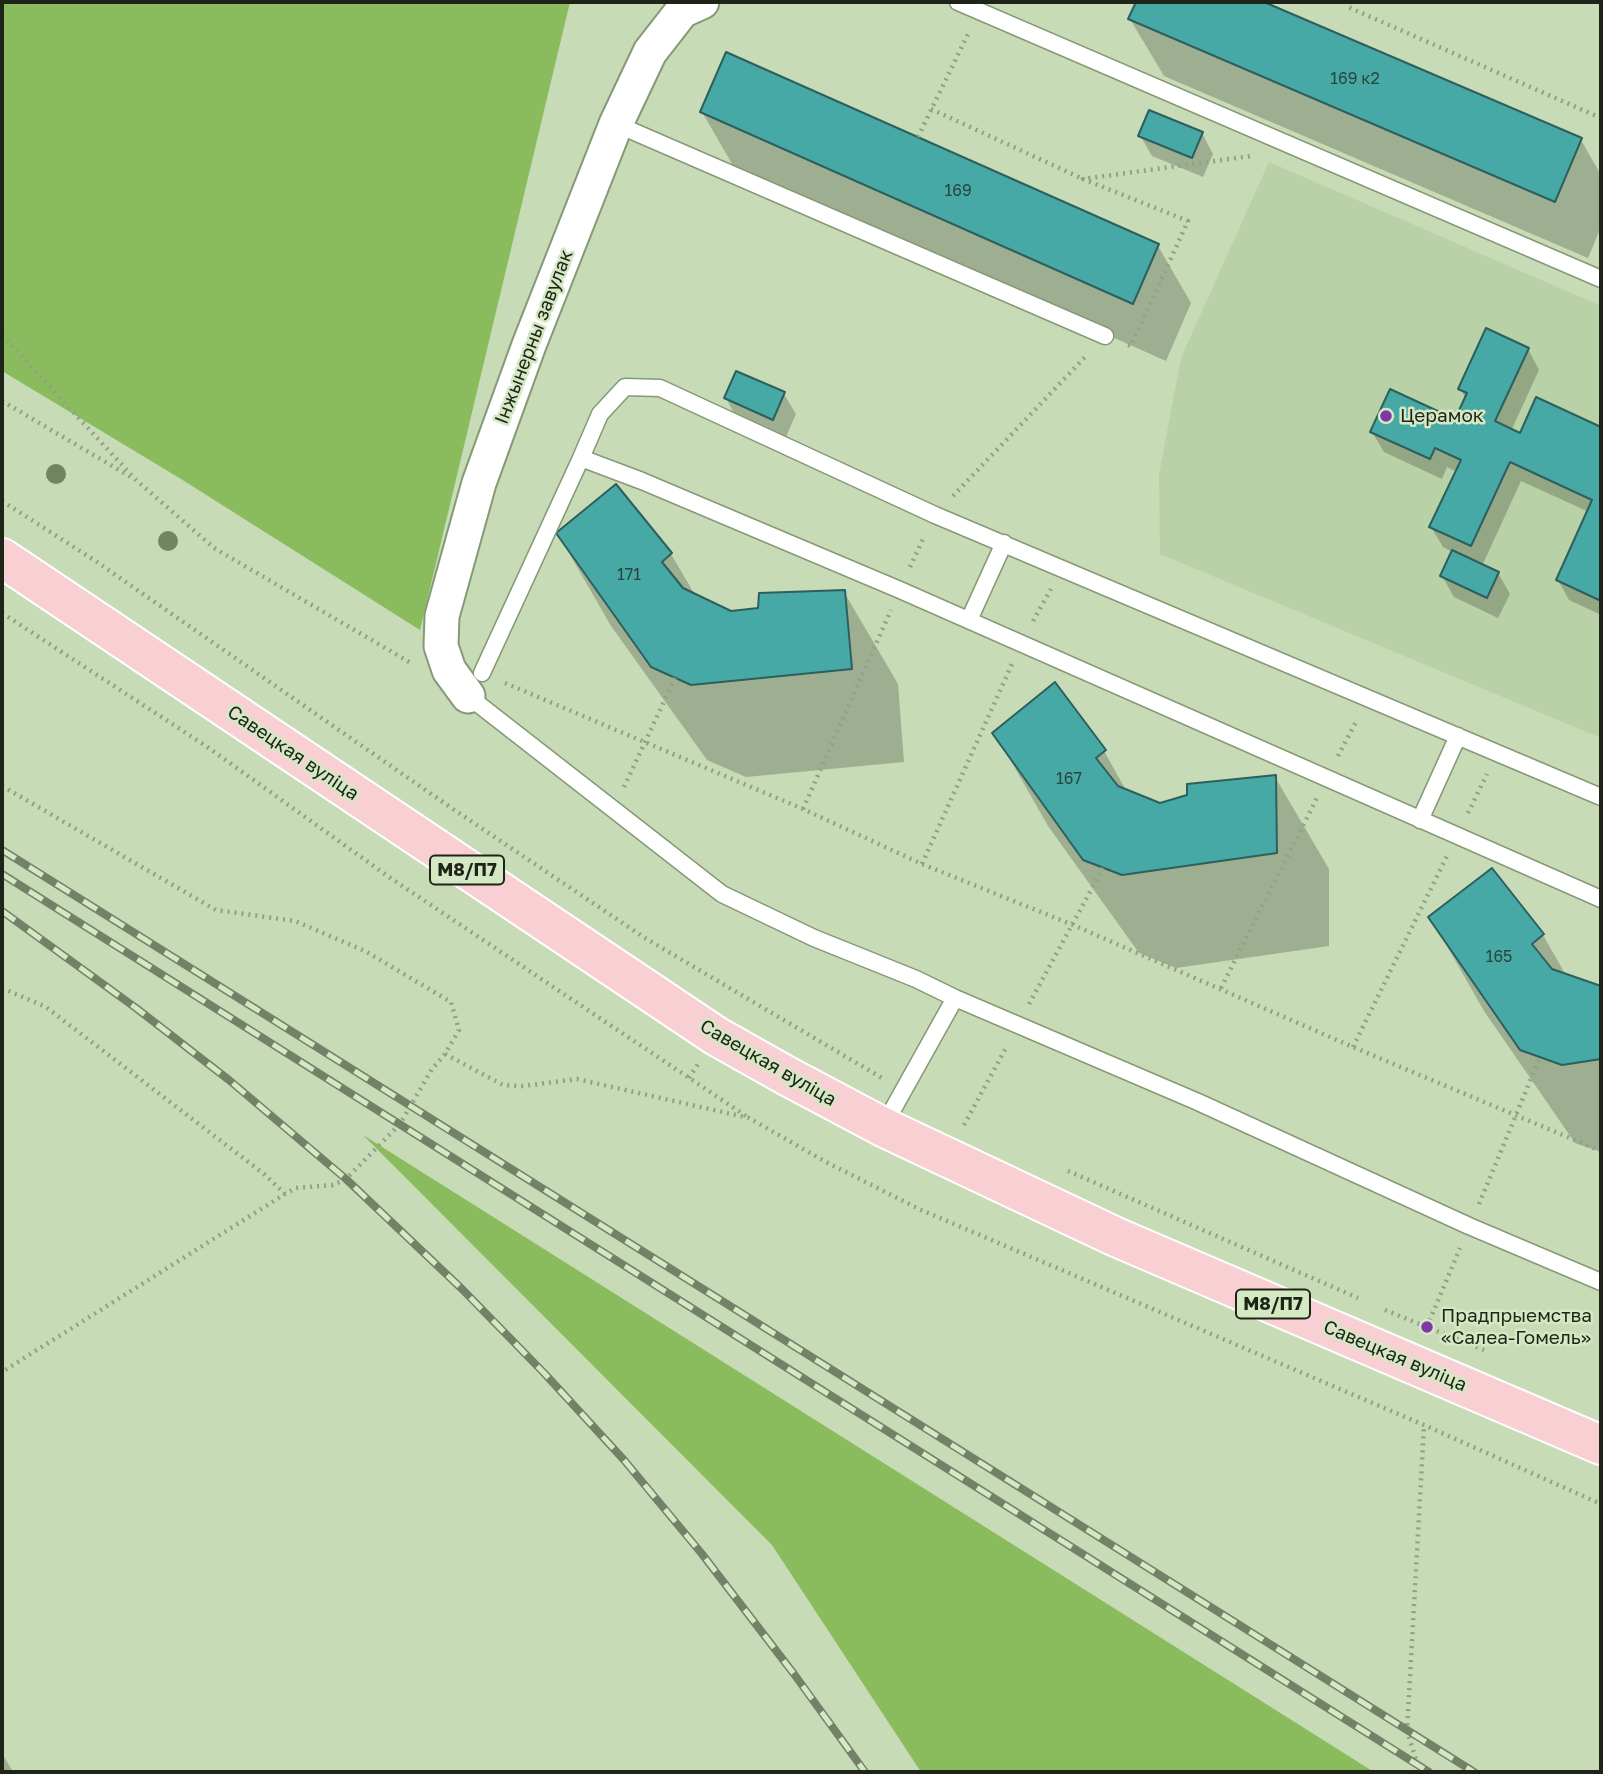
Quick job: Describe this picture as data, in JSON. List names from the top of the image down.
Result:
{
  "streets": {
    "main road": ["Савецкая вуліца", "М8/П7"],
    "street": ["Інжынерны завулак"]
  },
  "places": ["Церамок", "Прадпрыемства «Салеа-Гомель»"],
  "house_numbers": [
    "169 к2",
    "169",
    "171",
    "167",
    "165"
  ]
}
